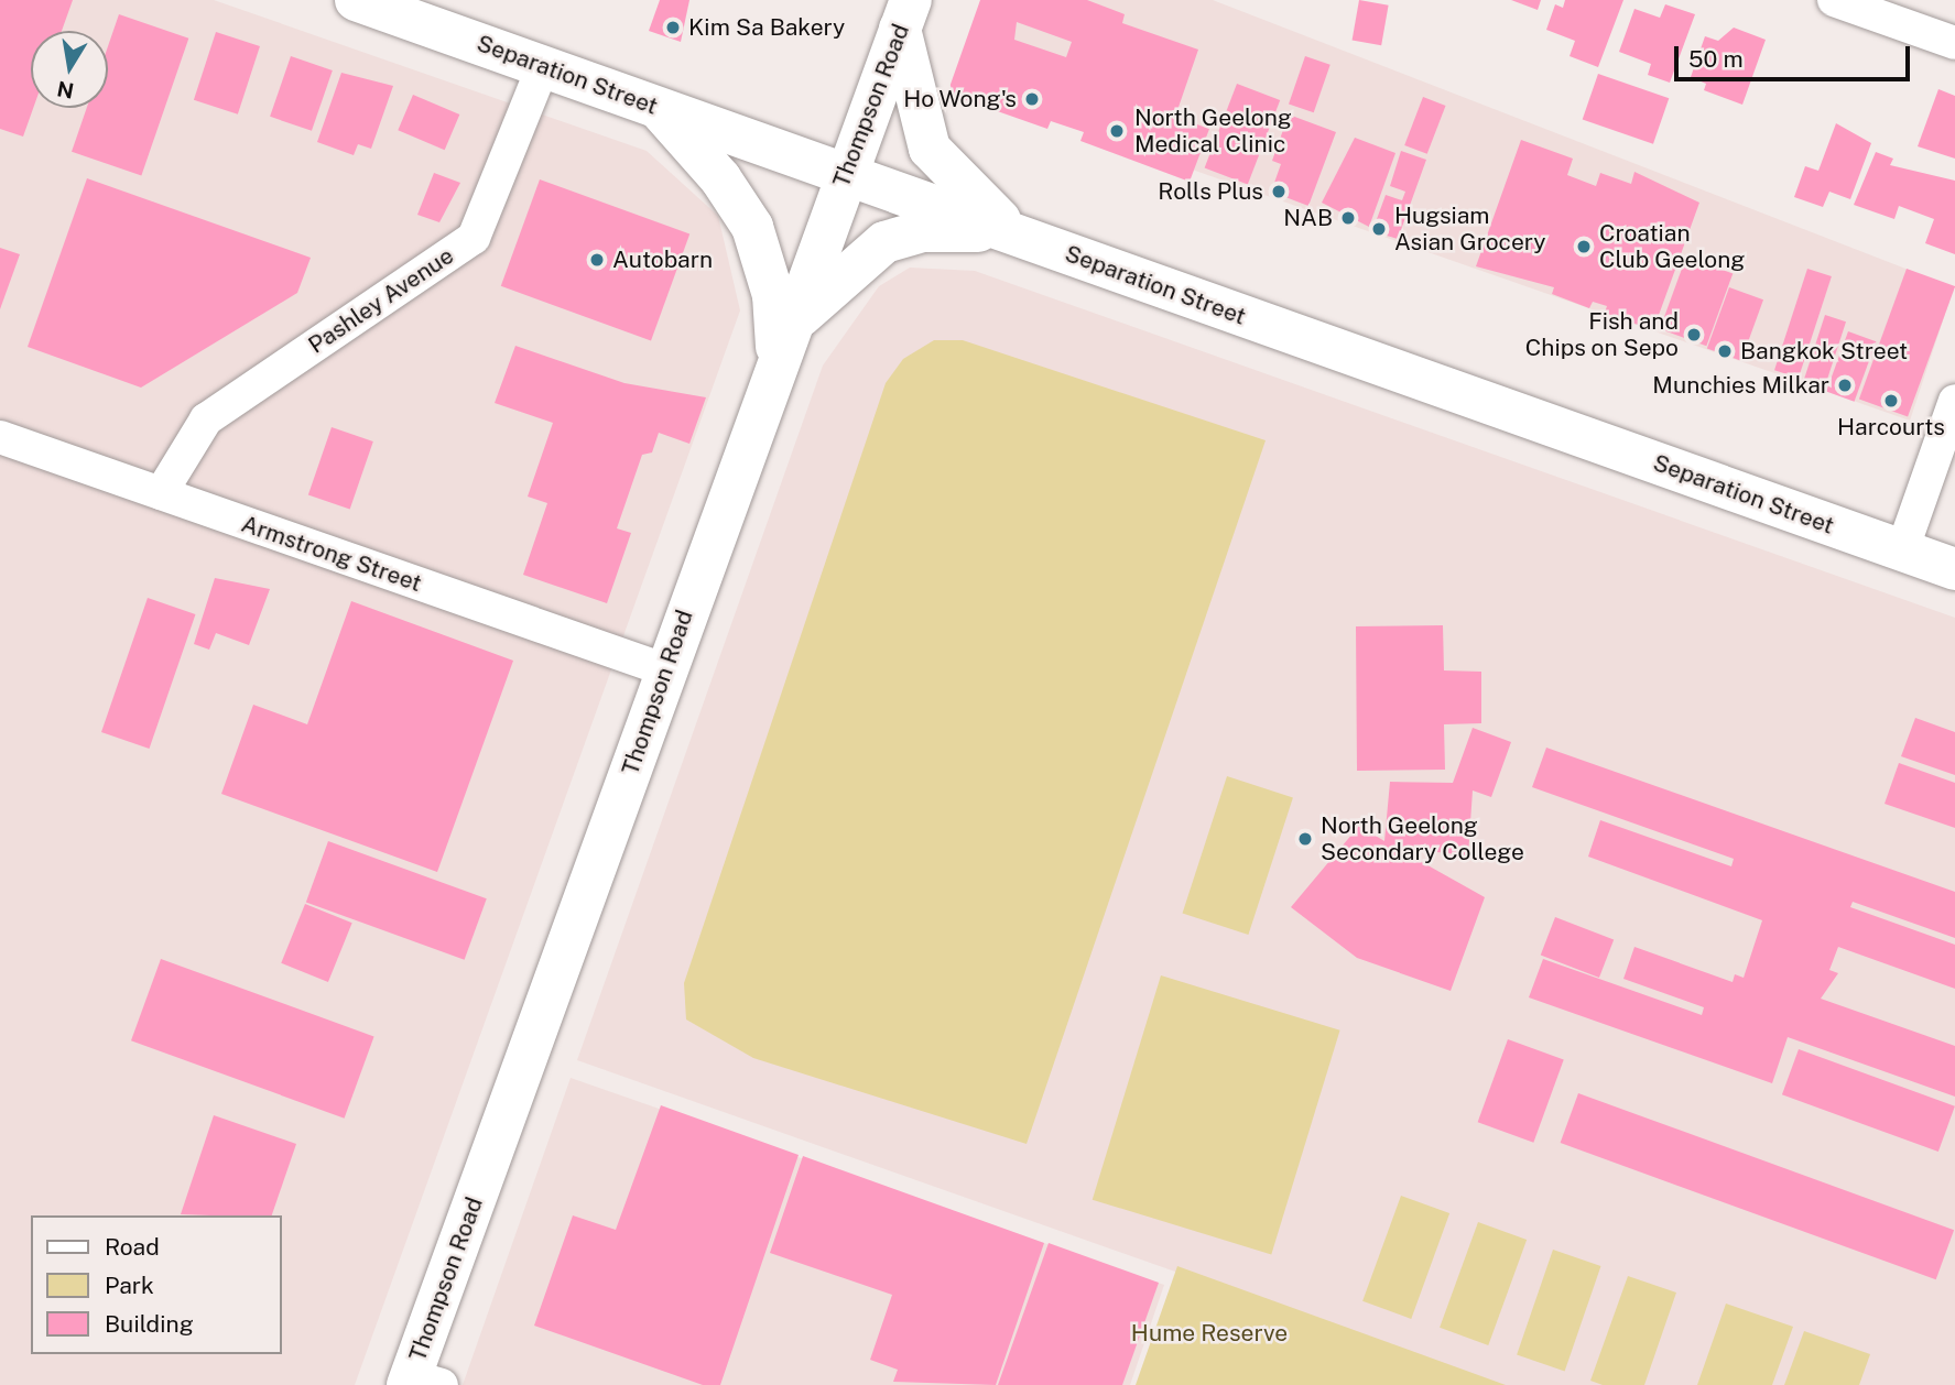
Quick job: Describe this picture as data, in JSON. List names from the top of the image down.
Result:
{
  "streets": {
    "main road": ["Separation Street", "Thompson Road"],
    "street": ["Pashley Avenue", "Armstrong Street"]
  },
  "crossings": [
    ["Separation Street", "Thompson Road"],
    ["Separation Street", "Pashley Avenue"],
    ["Thompson Road", "Armstrong Street"],
    ["Pashley Avenue", "Armstrong Street"]
  ],
  "parks": ["Hume Reserve"],
  "places": [
    "Kim Sa Bakery",
    "Ho Wong's",
    "North Geelong Medical Clinic",
    "Rolls Plus",
    "NAB",
    "Hugsiam Asian Grocery",
    "Croatian Club Geelong",
    "Autobarn",
    "Fish and Chips on Sepo",
    "Bangkok Street",
    "Munchies Milkar",
    "Harcourts",
    "North Geelong Secondary College"
  ],
  "legend": ["Road", "Park", "Building"],
  "scale_bar": "50 m",
  "north": "bottom"
}
